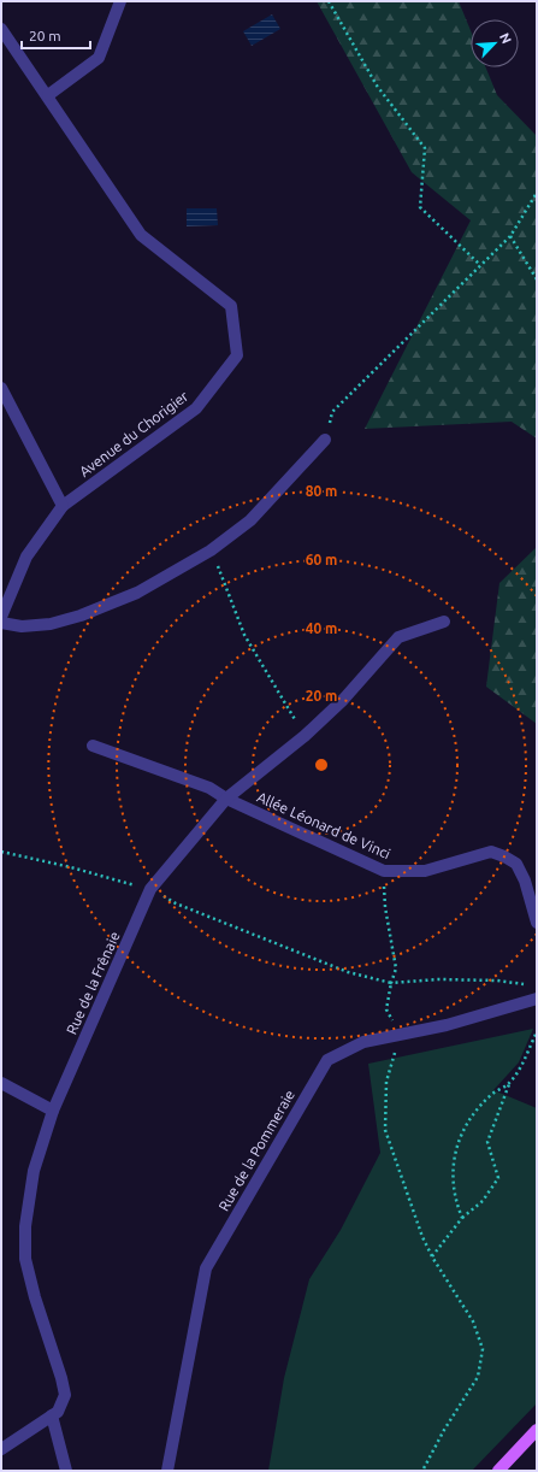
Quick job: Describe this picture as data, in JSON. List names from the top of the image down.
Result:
{
  "streets": {
    "street": [
      "Avenue du Chorigier",
      "Allée Léonard de Vinci",
      "Rue de la Frênaie",
      "Rue de la Pommeraie"
    ]
  },
  "crossings": [
    ["Allée Léonard de Vinci", "Rue de la Frênaie"]
  ],
  "scale_bar": "20 m",
  "north": "top right",
  "rings": [
    "80 m",
    "60 m",
    "40 m",
    "20 m"
  ]
}
